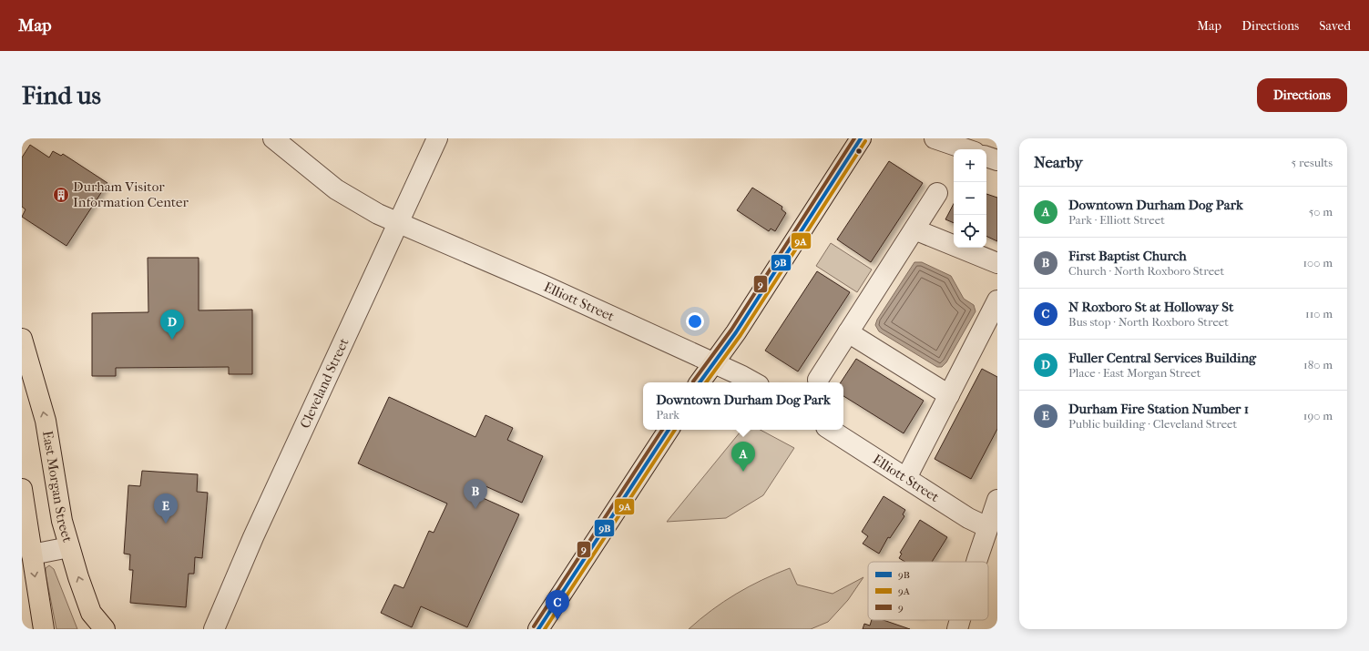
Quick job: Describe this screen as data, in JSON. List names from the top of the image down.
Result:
{
  "streets": {
    "main road": ["East Morgan Street"],
    "street": ["Elliott Street", "Cleveland Street"]
  },
  "crossings": [
    ["Elliott Street", "Cleveland Street"]
  ],
  "places": {
    "building": ["Durham Visitor Information Center"]
  },
  "lines": ["transit line 9B", "transit line 9", "transit line 9A"],
  "legend": ["9B", "9A", "9"],
  "page": {
    "header": "Map",
    "nav": ["Map", "Directions", "Saved"],
    "buttons": "Directions",
    "title": "Find us",
    "heading": ["Nearby", "5 results"],
    "map_buttons": ["+", "−"],
    "list": [
      {
        "mark": "A",
        "name": "Downtown Durham Dog Park",
        "note": "Park · Elliott Street",
        "value": "50 m"
      },
      {
        "mark": "B",
        "name": "First Baptist Church",
        "note": "Church · North Roxboro Street",
        "value": "100 m"
      },
      {
        "mark": "C",
        "name": "N Roxboro St at Holloway St",
        "note": "Bus stop · North Roxboro Street",
        "value": "110 m"
      },
      {
        "mark": "D",
        "name": "Fuller Central Services Building",
        "note": "Place · East Morgan Street",
        "value": "180 m"
      },
      {
        "mark": "E",
        "name": "Durham Fire Station Number 1",
        "note": "Public building · Cleveland Street",
        "value": "190 m"
      }
    ],
    "pins": [
      "D",
      "A",
      "B",
      "E",
      "C"
    ],
    "popup": ["Downtown Durham Dog Park", "Park"]
  }
}
